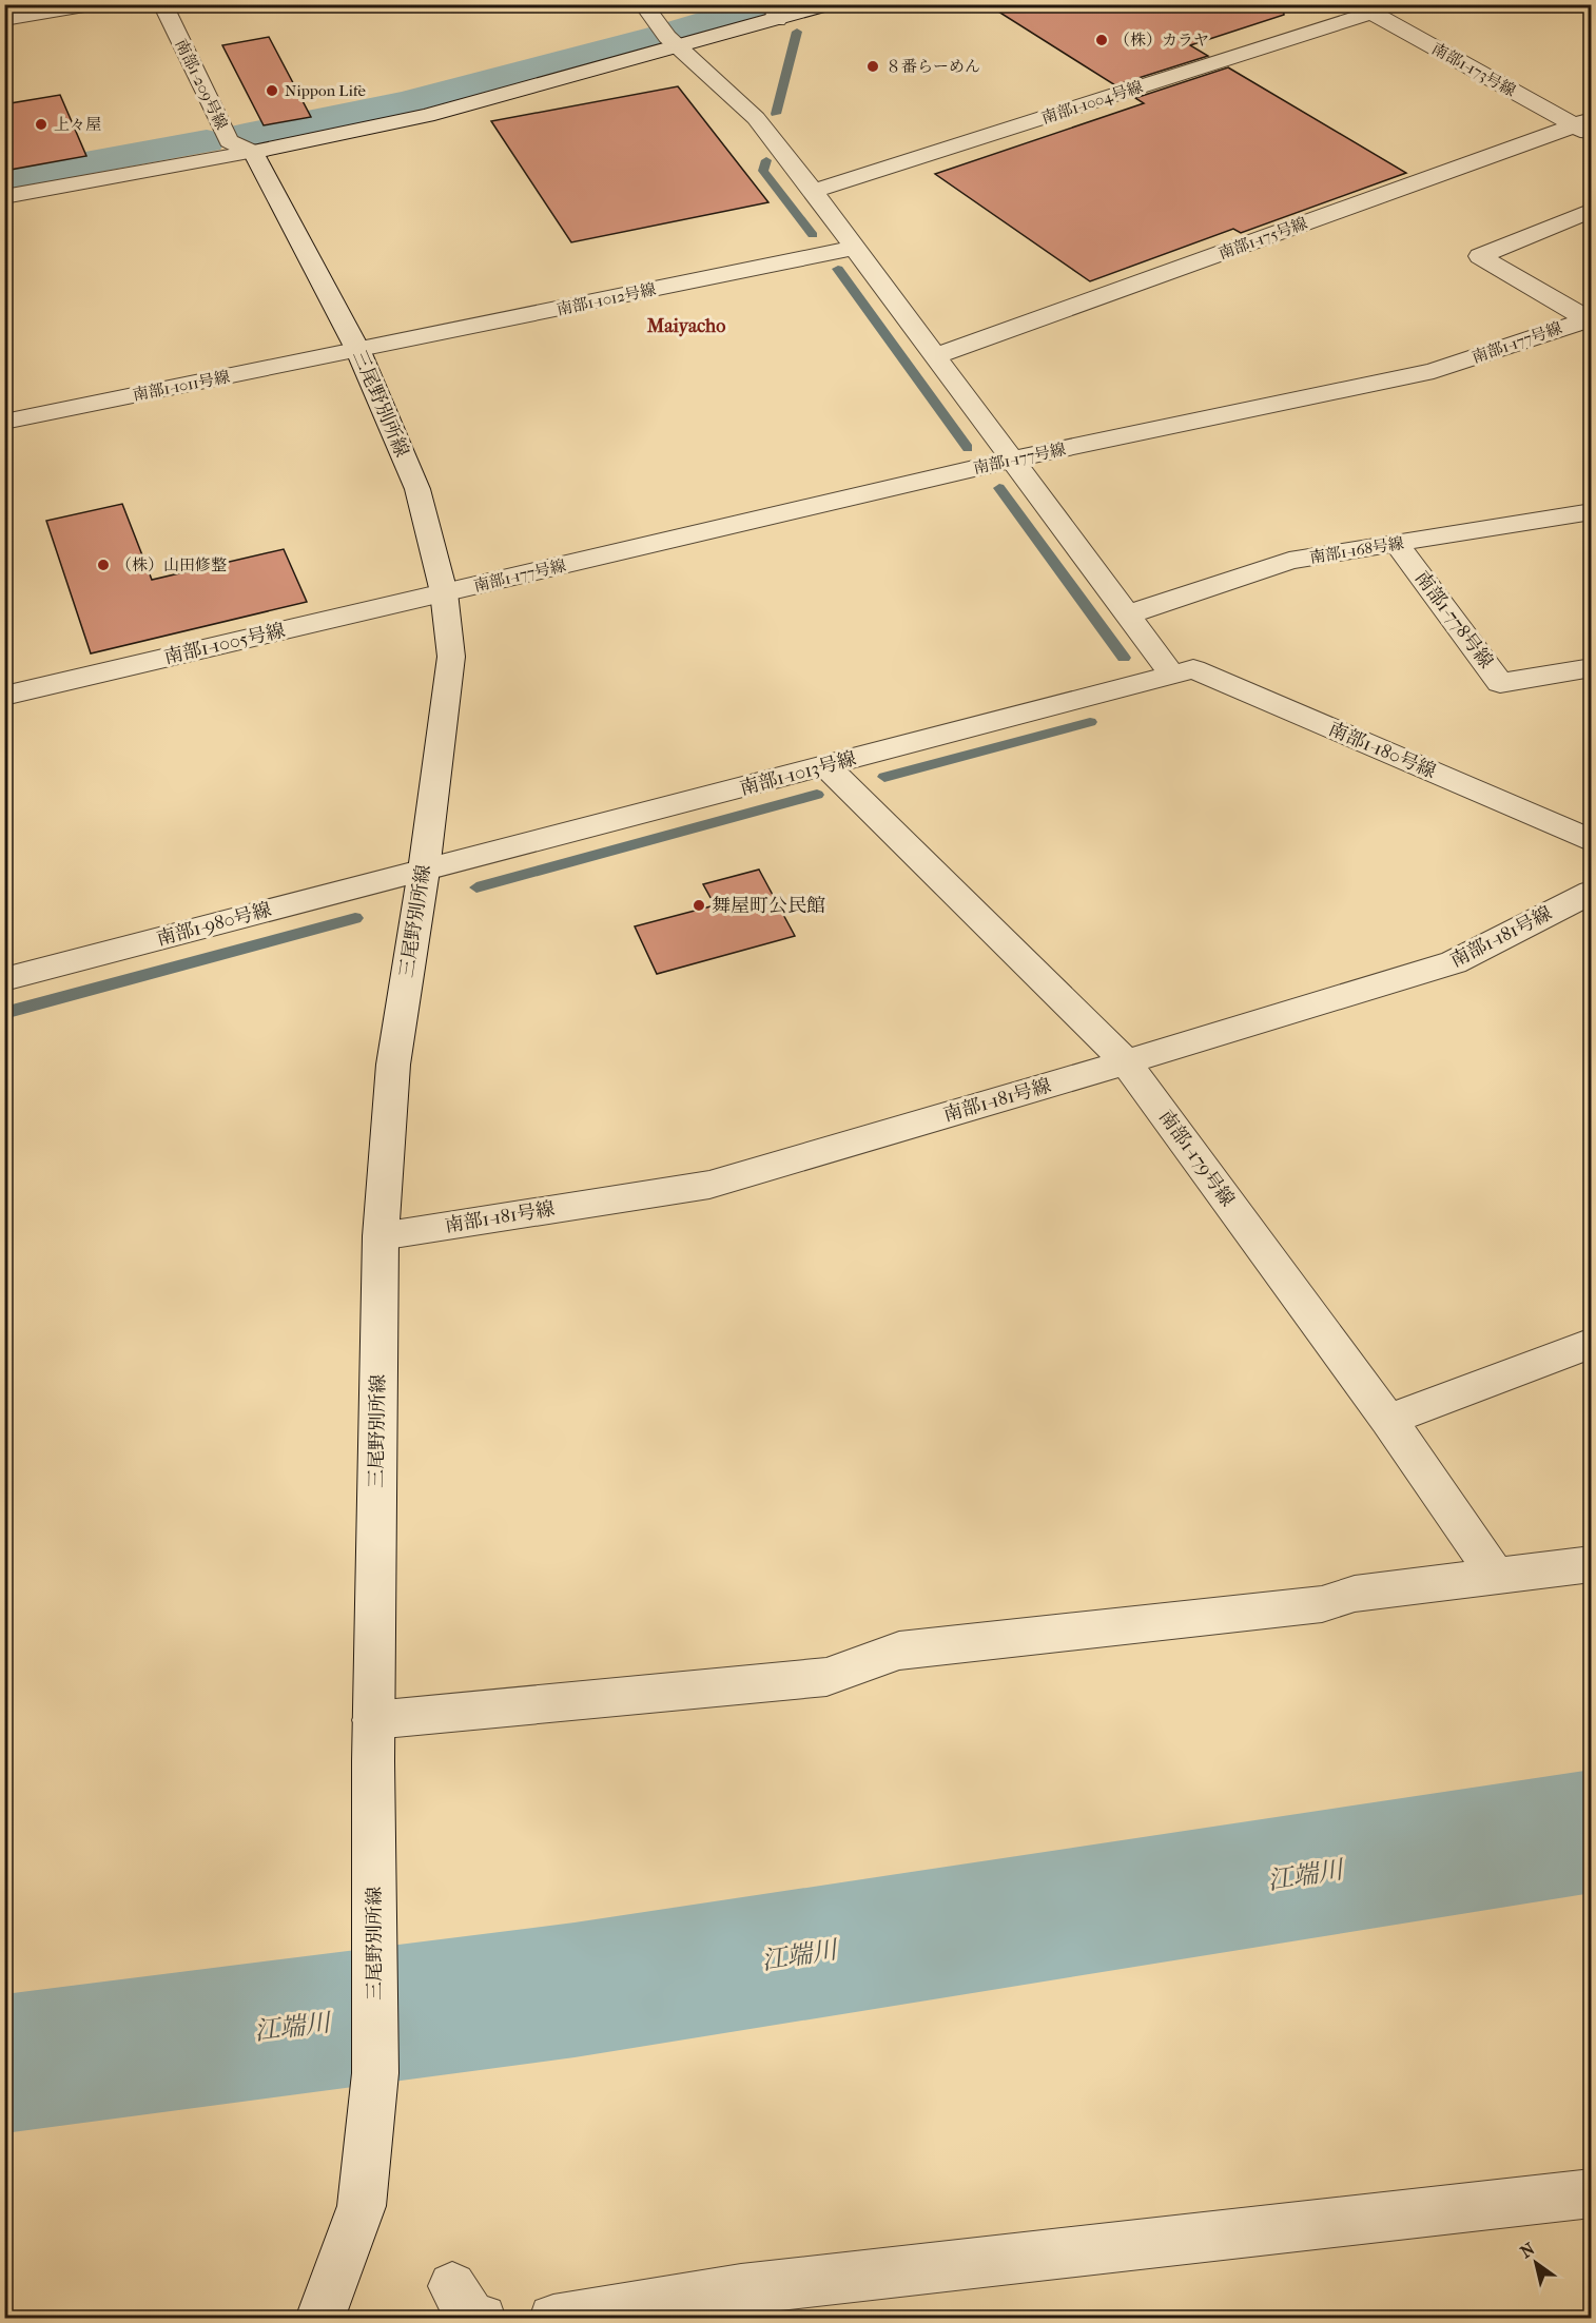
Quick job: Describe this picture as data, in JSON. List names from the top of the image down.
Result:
{
  "streets": {
    "street": [
      "南部1-173号線",
      "南部1-209号線",
      "南部1-1004号線",
      "南部1-175号線",
      "南部1-1012号線",
      "南部1-177号線",
      "南部1-1011号線",
      "三尾野別所線",
      "南部1-168号線",
      "南部1-778号線",
      "南部1-1005号線",
      "南部1-180号線",
      "南部1-1013号線",
      "南部1-980号線",
      "南部1-181号線",
      "南部1-179号線"
    ]
  },
  "crossings": [
    ["南部1-173号線", "南部1-1004号線"],
    ["南部1-173号線", "南部1-175号線"],
    ["南部1-209号線", "三尾野別所線"],
    ["南部1-1012号線", "南部1-1011号線"],
    ["南部1-1012号線", "三尾野別所線"],
    ["南部1-177号線", "三尾野別所線"],
    ["南部1-177号線", "南部1-1005号線"],
    ["南部1-1011号線", "三尾野別所線"],
    ["三尾野別所線", "南部1-1005号線"],
    ["三尾野別所線", "南部1-1013号線"],
    ["三尾野別所線", "南部1-980号線"],
    ["三尾野別所線", "南部1-181号線"],
    ["南部1-168号線", "南部1-778号線"],
    ["南部1-180号線", "南部1-1013号線"],
    ["南部1-1013号線", "南部1-980号線"],
    ["南部1-1013号線", "南部1-179号線"],
    ["南部1-181号線", "南部1-179号線"]
  ],
  "districts": ["Maiyacho"],
  "water": ["江端川"],
  "places": [
    "（株）カラヤ",
    "８番らーめん",
    "Nippon Life",
    "上々屋",
    "（株）山田修整",
    "舞屋町公民館"
  ],
  "north": "top left"
}
